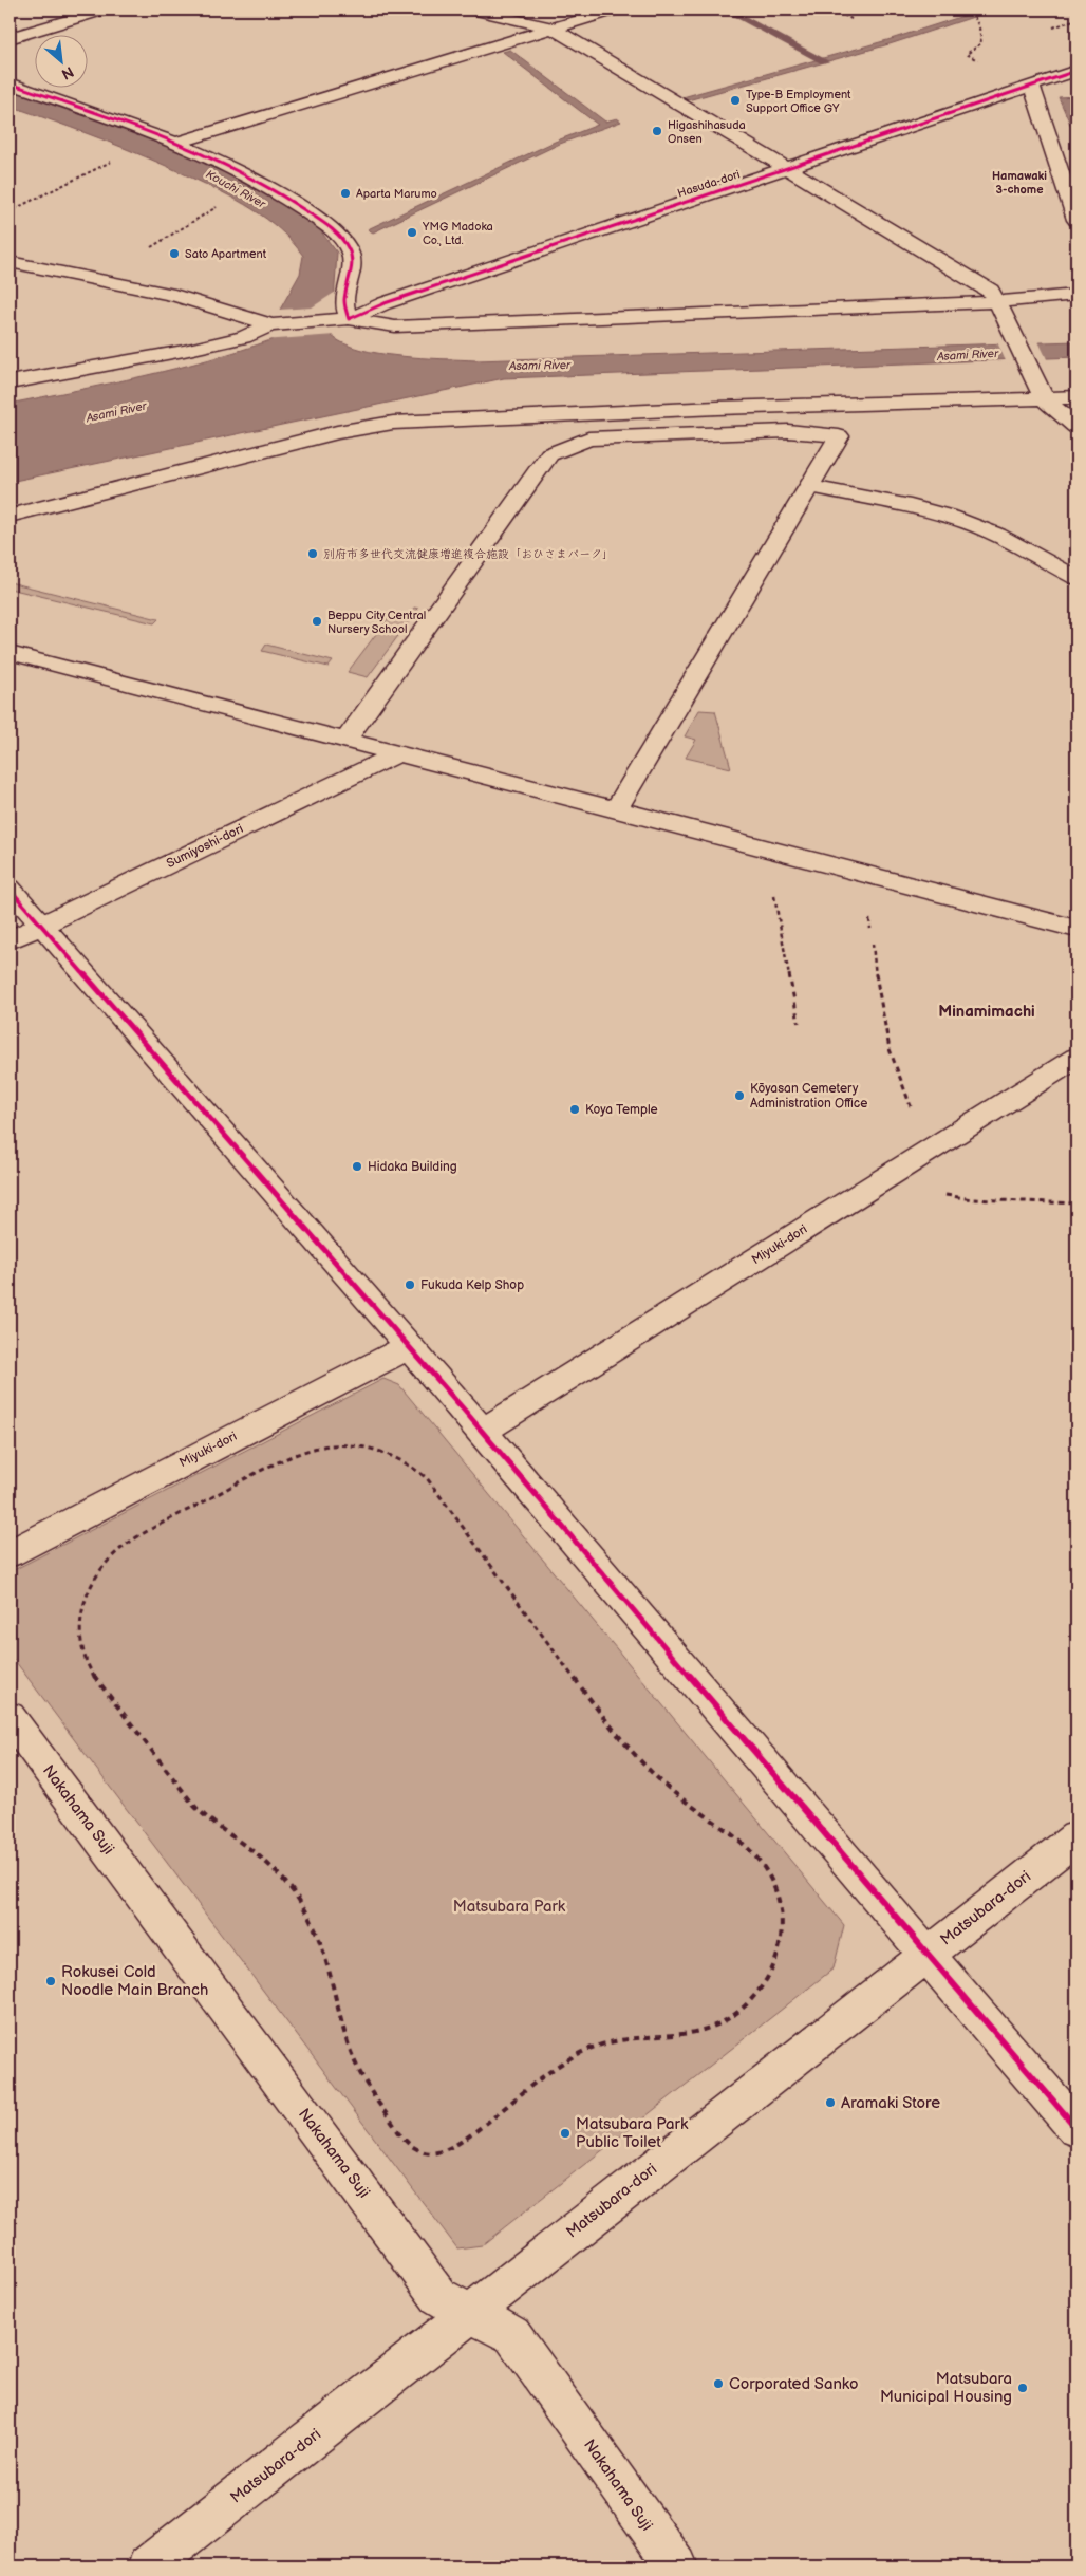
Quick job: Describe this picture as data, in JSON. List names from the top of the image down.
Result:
{
  "streets": {
    "street": [
      "Hasuda-dori",
      "Sumiyoshi-dori",
      "Miyuki-dori",
      "Nakahama Suji",
      "Matsubara-dori"
    ]
  },
  "crossings": [
    ["Nakahama Suji", "Matsubara-dori"]
  ],
  "districts": ["Hamawaki 3-chome", "Minamimachi"],
  "water": ["Kouchi River", "Asami River"],
  "parks": ["Matsubara Park"],
  "places": [
    "Type-B Employment Support Office GY",
    "Higashihasuda Onsen",
    "Aparta Marumo",
    "YMG Madoka Co., Ltd.",
    "Sato Apartment",
    "別府市多世代交流健康増進複合施設「おひさまパーク」",
    "Beppu City Central Nursery School",
    "Kōyasan Cemetery Administration Office",
    "Koya Temple",
    "Hidaka Building",
    "Fukuda Kelp Shop",
    "Rokusei Cold Noodle Main Branch",
    "Aramaki Store",
    "Matsubara Park Public Toilet",
    "Corporated Sanko",
    "Matsubara Municipal Housing"
  ],
  "north": "bottom right"
}
